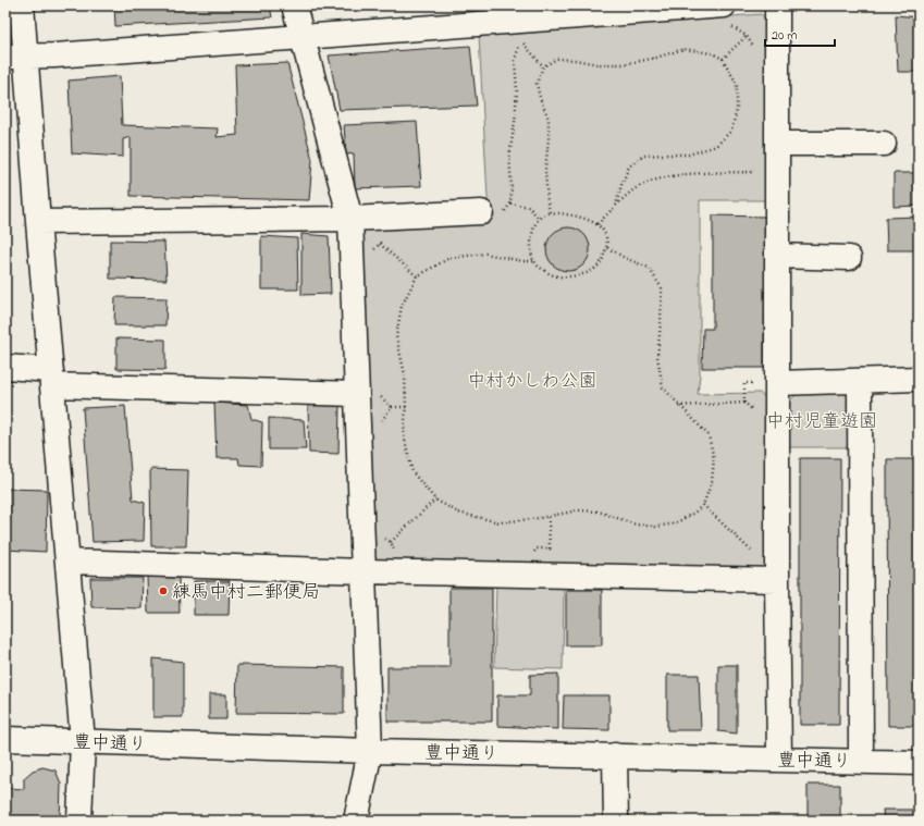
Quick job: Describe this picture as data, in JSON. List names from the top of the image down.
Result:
{
  "streets": {
    "street": ["豊中通り"]
  },
  "parks": ["中村かしわ公園", "中村児童遊園"],
  "places": ["練馬中村二郵便局"],
  "scale_bar": "20 m"
}
